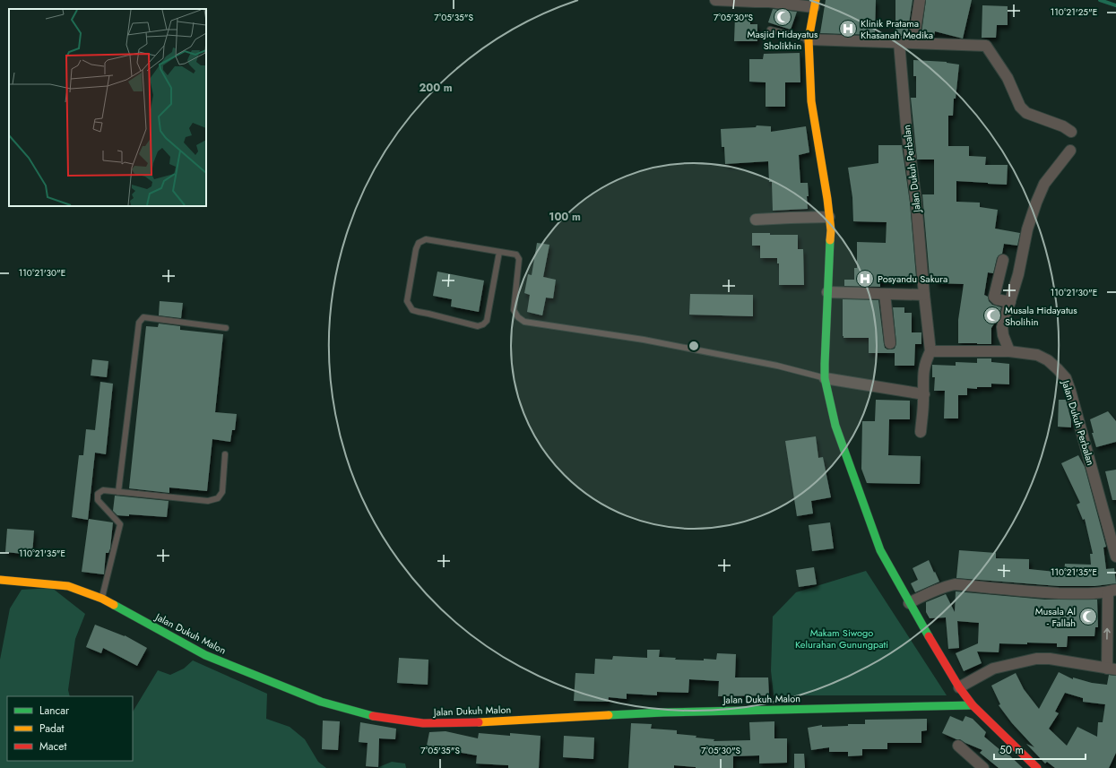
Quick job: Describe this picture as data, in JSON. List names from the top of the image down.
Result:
{
  "streets": {
    "street": ["Jalan Dukuh Perbalan", "Jalan Dukuh Malon"]
  },
  "parks": ["Makam Siwogo Kelurahan Gunungpati"],
  "places": {
    "mosque": ["Masjid Hidayatus Sholikhin", "Musala Hidayatus Sholihin", "Musala Al - Fallah"],
    "hospital": ["Klinik Pratama Khasanah Medika", "Posyandu Sakura"]
  },
  "legend": ["Lancar", "Padat", "Macet"],
  "scale_bar": "50 m",
  "coordinates": [
    "110°21'25\"E",
    "7°05'35\"S",
    "7°05'30\"S",
    "110°21'30\"E",
    "110°21'35\"E"
  ],
  "rings": ["200 m", "100 m"]
}
